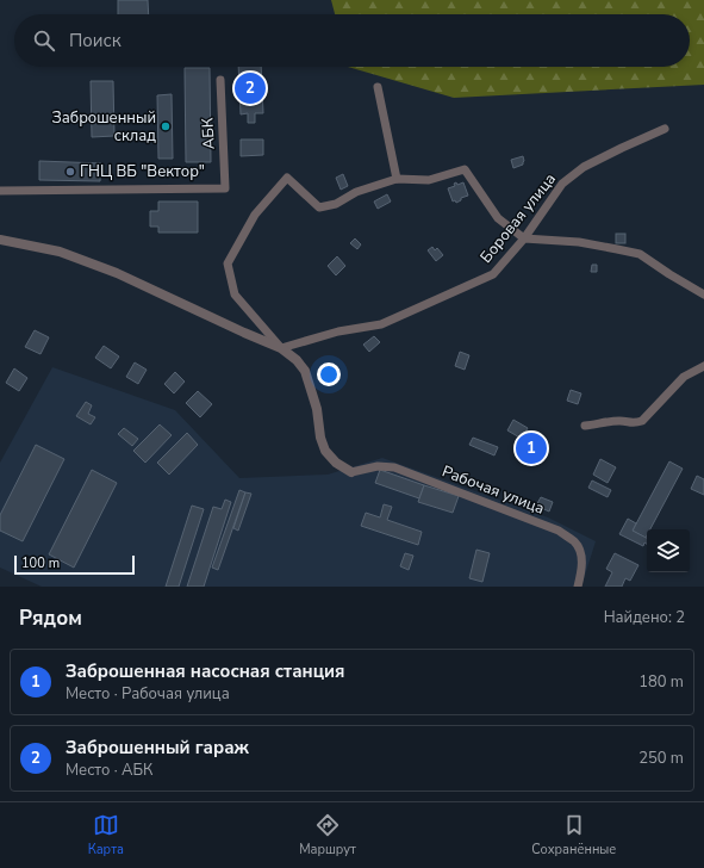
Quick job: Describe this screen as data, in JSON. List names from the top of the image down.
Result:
{
  "streets": {
    "street": ["АБК", "Боровая улица", "Рабочая улица"]
  },
  "places": ["Заброшенный склад", "ГНЦ ВБ \"Вектор\""],
  "scale_bar": "100 m",
  "page": {
    "search": "Поиск",
    "pins": ["2", "1"],
    "scale": "100 m",
    "heading": ["Рядом", "Найдено: 2"],
    "list": [
      {
        "mark": "1",
        "name": "Заброшенная насосная станция",
        "note": "Место · Рабочая улица",
        "value": "180 m"
      },
      {
        "mark": "2",
        "name": "Заброшенный гараж",
        "note": "Место · АБК",
        "value": "250 m"
      }
    ],
    "nav": ["Карта", "Маршрут", "Сохранённые"]
  }
}
